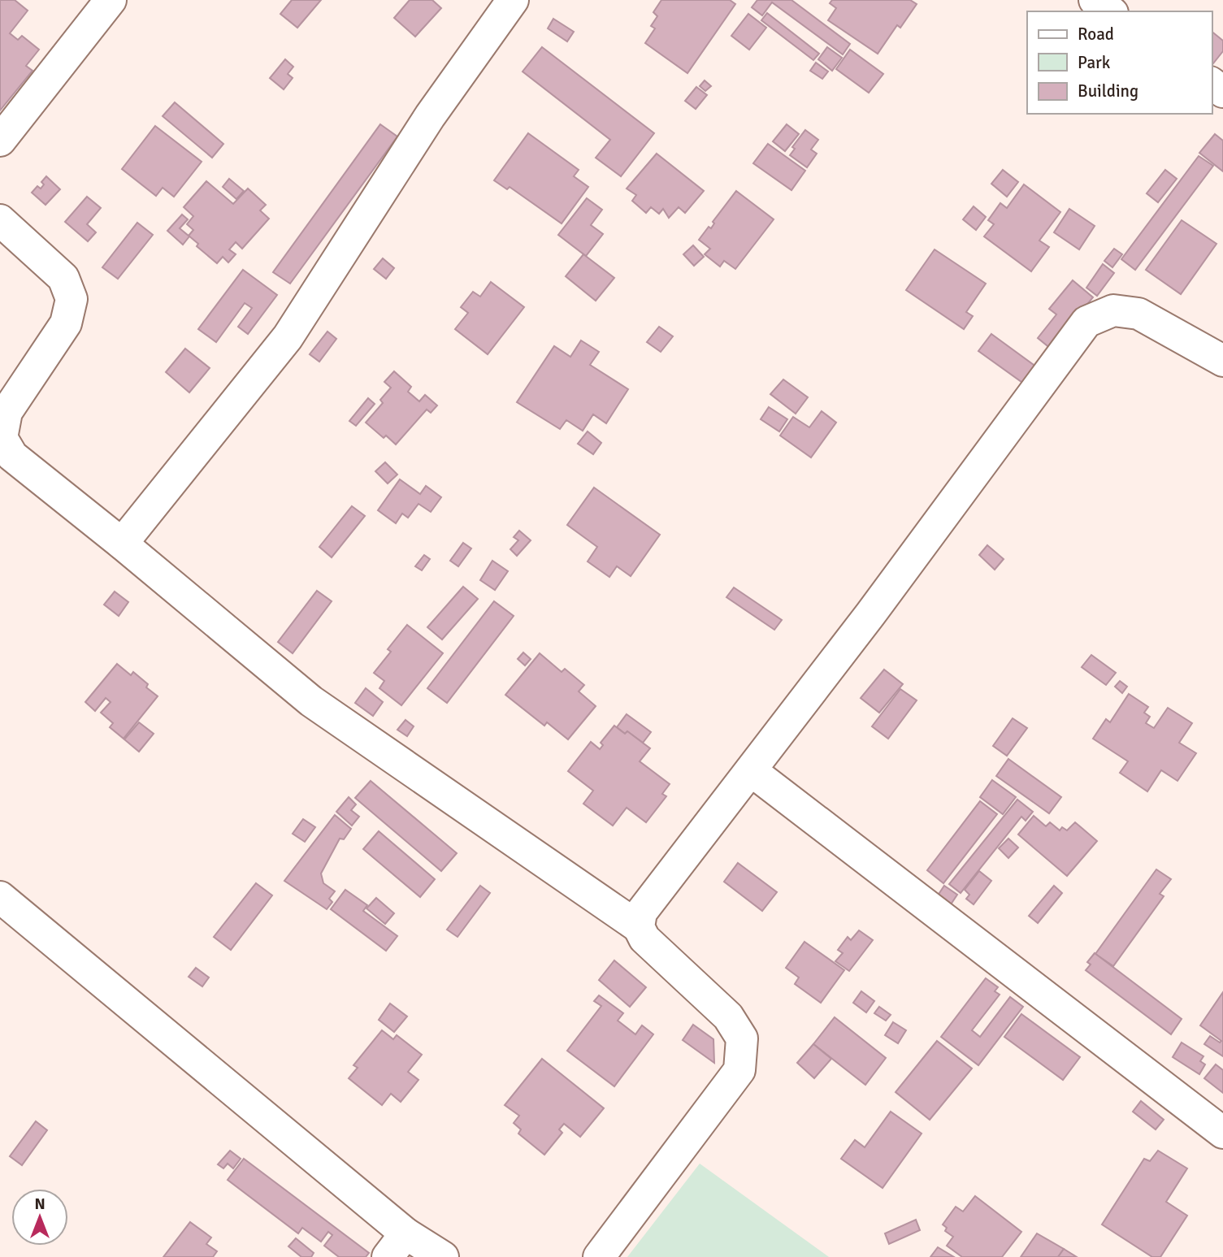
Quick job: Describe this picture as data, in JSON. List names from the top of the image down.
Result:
{
  "legend": ["Road", "Park", "Building"],
  "north": "top"
}
